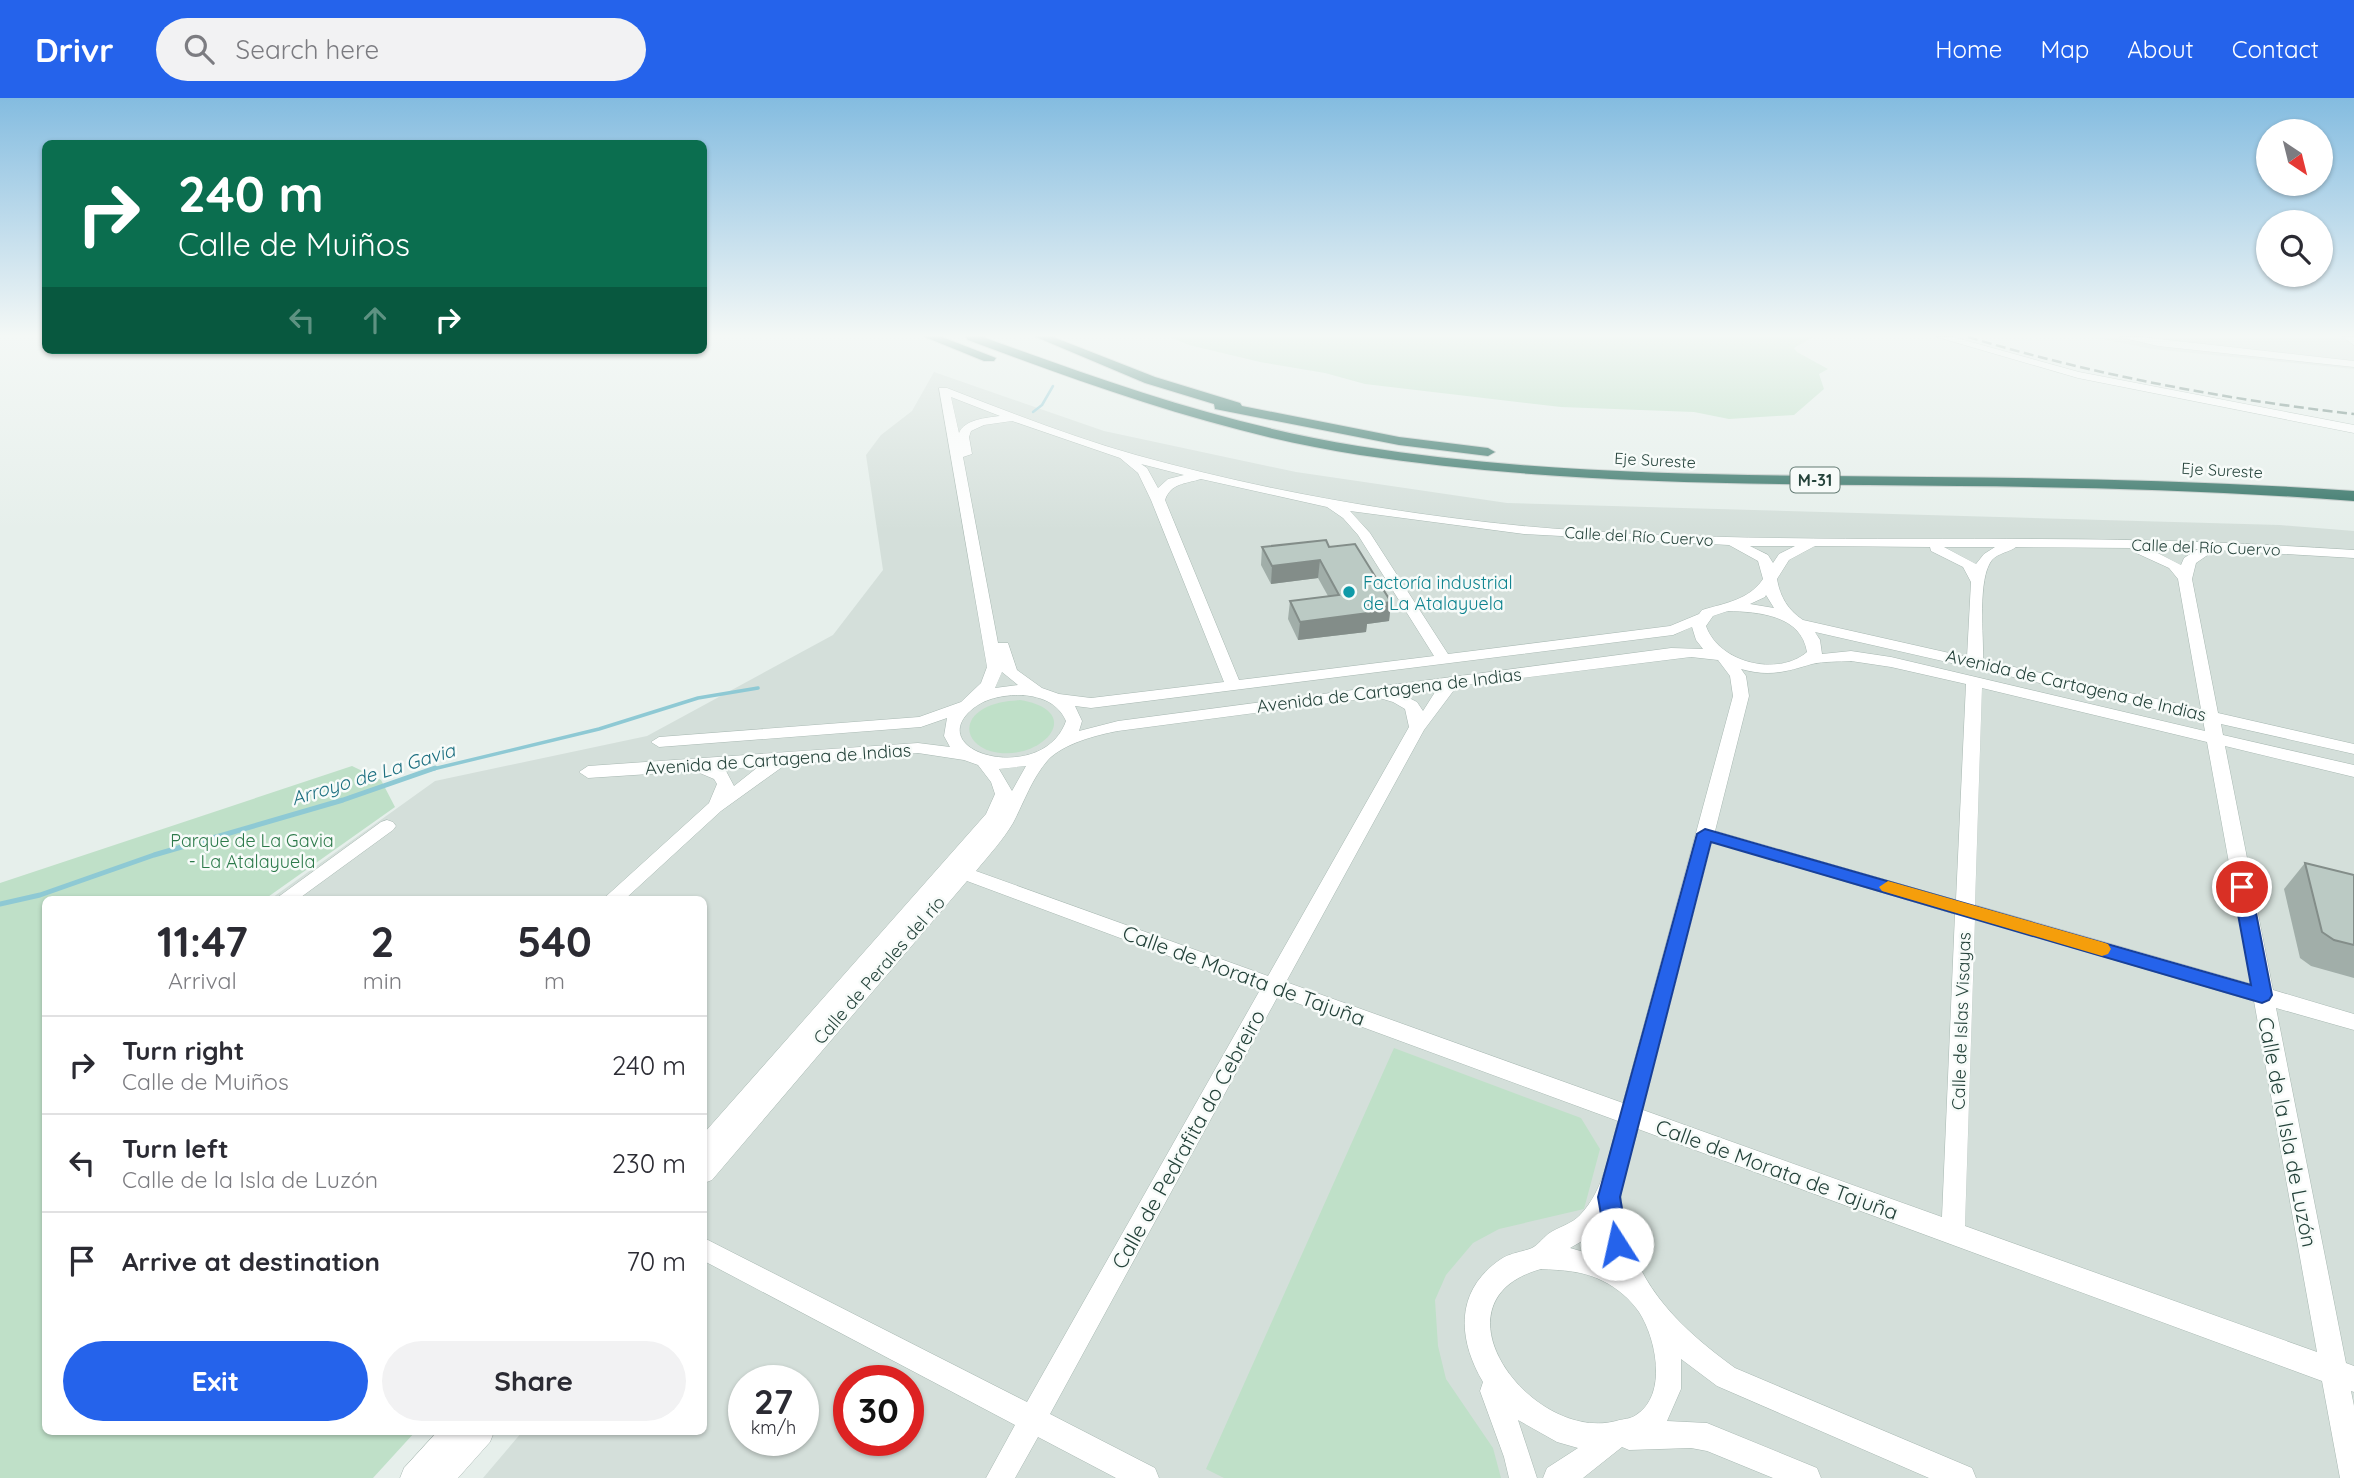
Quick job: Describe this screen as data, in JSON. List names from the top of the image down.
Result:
{
  "streets": {
    "highway": ["Eje Sureste", "M-31"],
    "street": [
      "Calle del Río Cuervo",
      "Avenida de Cartagena de Indias",
      "Calle de Perales del río",
      "Calle de Morata de Tajuña",
      "Calle de Islas Visayas",
      "Calle de la Isla de Luzón",
      "Calle de Pedrafita do Cebreiro"
    ]
  },
  "crossings": [
    ["Calle del Río Cuervo", "Avenida de Cartagena de Indias"],
    ["Calle del Río Cuervo", "Calle de Perales del río"],
    ["Calle del Río Cuervo", "Calle de Islas Visayas"],
    ["Avenida de Cartagena de Indias", "Calle de Perales del río"],
    ["Avenida de Cartagena de Indias", "Calle de Islas Visayas"],
    ["Avenida de Cartagena de Indias", "Calle de la Isla de Luzón"],
    ["Avenida de Cartagena de Indias", "Calle de Pedrafita do Cebreiro"],
    ["Calle de Perales del río", "Calle de Morata de Tajuña"],
    ["Calle de Morata de Tajuña", "Calle de Islas Visayas"],
    ["Calle de Morata de Tajuña", "Calle de la Isla de Luzón"],
    ["Calle de Morata de Tajuña", "Calle de Pedrafita do Cebreiro"]
  ],
  "water": ["Arroyo de La Gavia"],
  "parks": ["Parque de La Gavia - La Atalayuela"],
  "places": ["Factoría industrial de La Atalayuela"],
  "north": "bottom right",
  "page": {
    "header": "Drivr",
    "search": "Search here",
    "nav": [
      "Home",
      "Map",
      "About",
      "Contact"
    ],
    "turn": ["240 m", "Calle de Muiños"],
    "eta": [
      "11:47",
      "Arrival",
      "2",
      "min",
      "540",
      "m"
    ],
    "list": [
      {
        "name": "Turn right",
        "note": "Calle de Muiños",
        "value": "240 m"
      },
      {
        "name": "Turn left",
        "note": "Calle de la Isla de Luzón",
        "value": "230 m"
      },
      {
        "name": "Arrive at destination",
        "value": "70 m"
      }
    ],
    "buttons": ["Exit", "Share"],
    "speed": "27 km/h",
    "limit": "30"
  }
}
